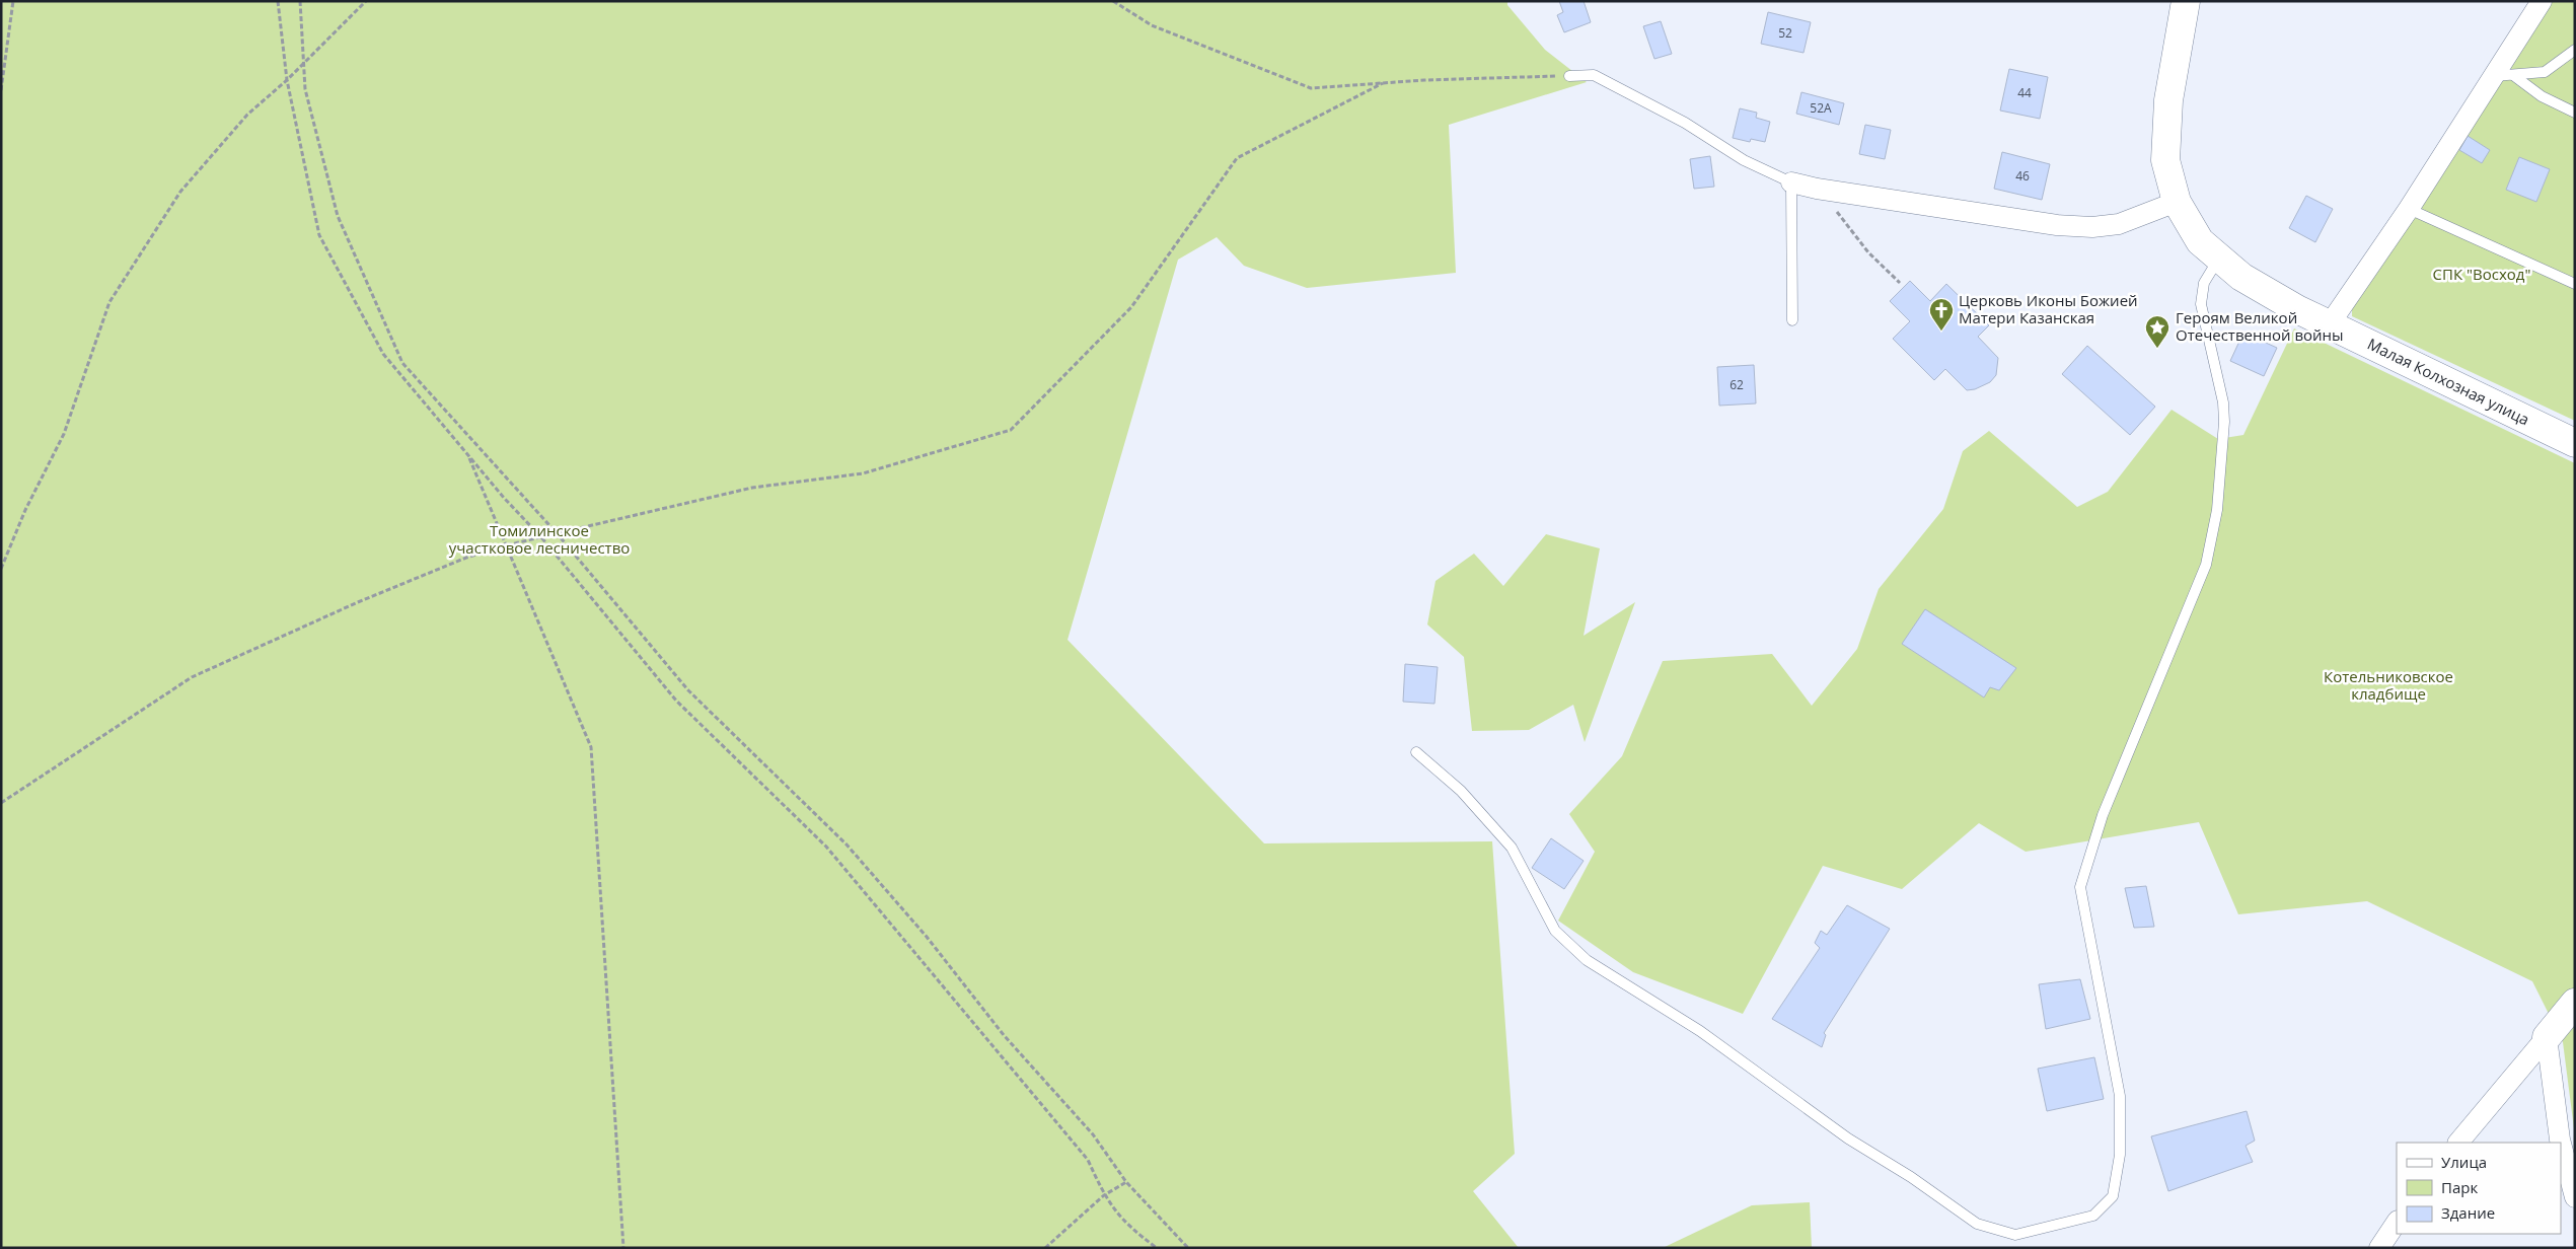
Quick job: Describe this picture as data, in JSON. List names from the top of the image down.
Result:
{
  "streets": {
    "street": ["Малая Колхозная улица"]
  },
  "parks": ["СПК \"Восход\"", "Томилинское участковое лесничество", "Котельниковское кладбище"],
  "places": {
    "church": ["Церковь Иконы Божией Матери Казанская"],
    "place": ["Героям Великой Отечественной войны"]
  },
  "house_numbers": [
    "52",
    "44",
    "52А",
    "46",
    "62"
  ],
  "legend": ["Улица", "Парк", "Здание"]
}
